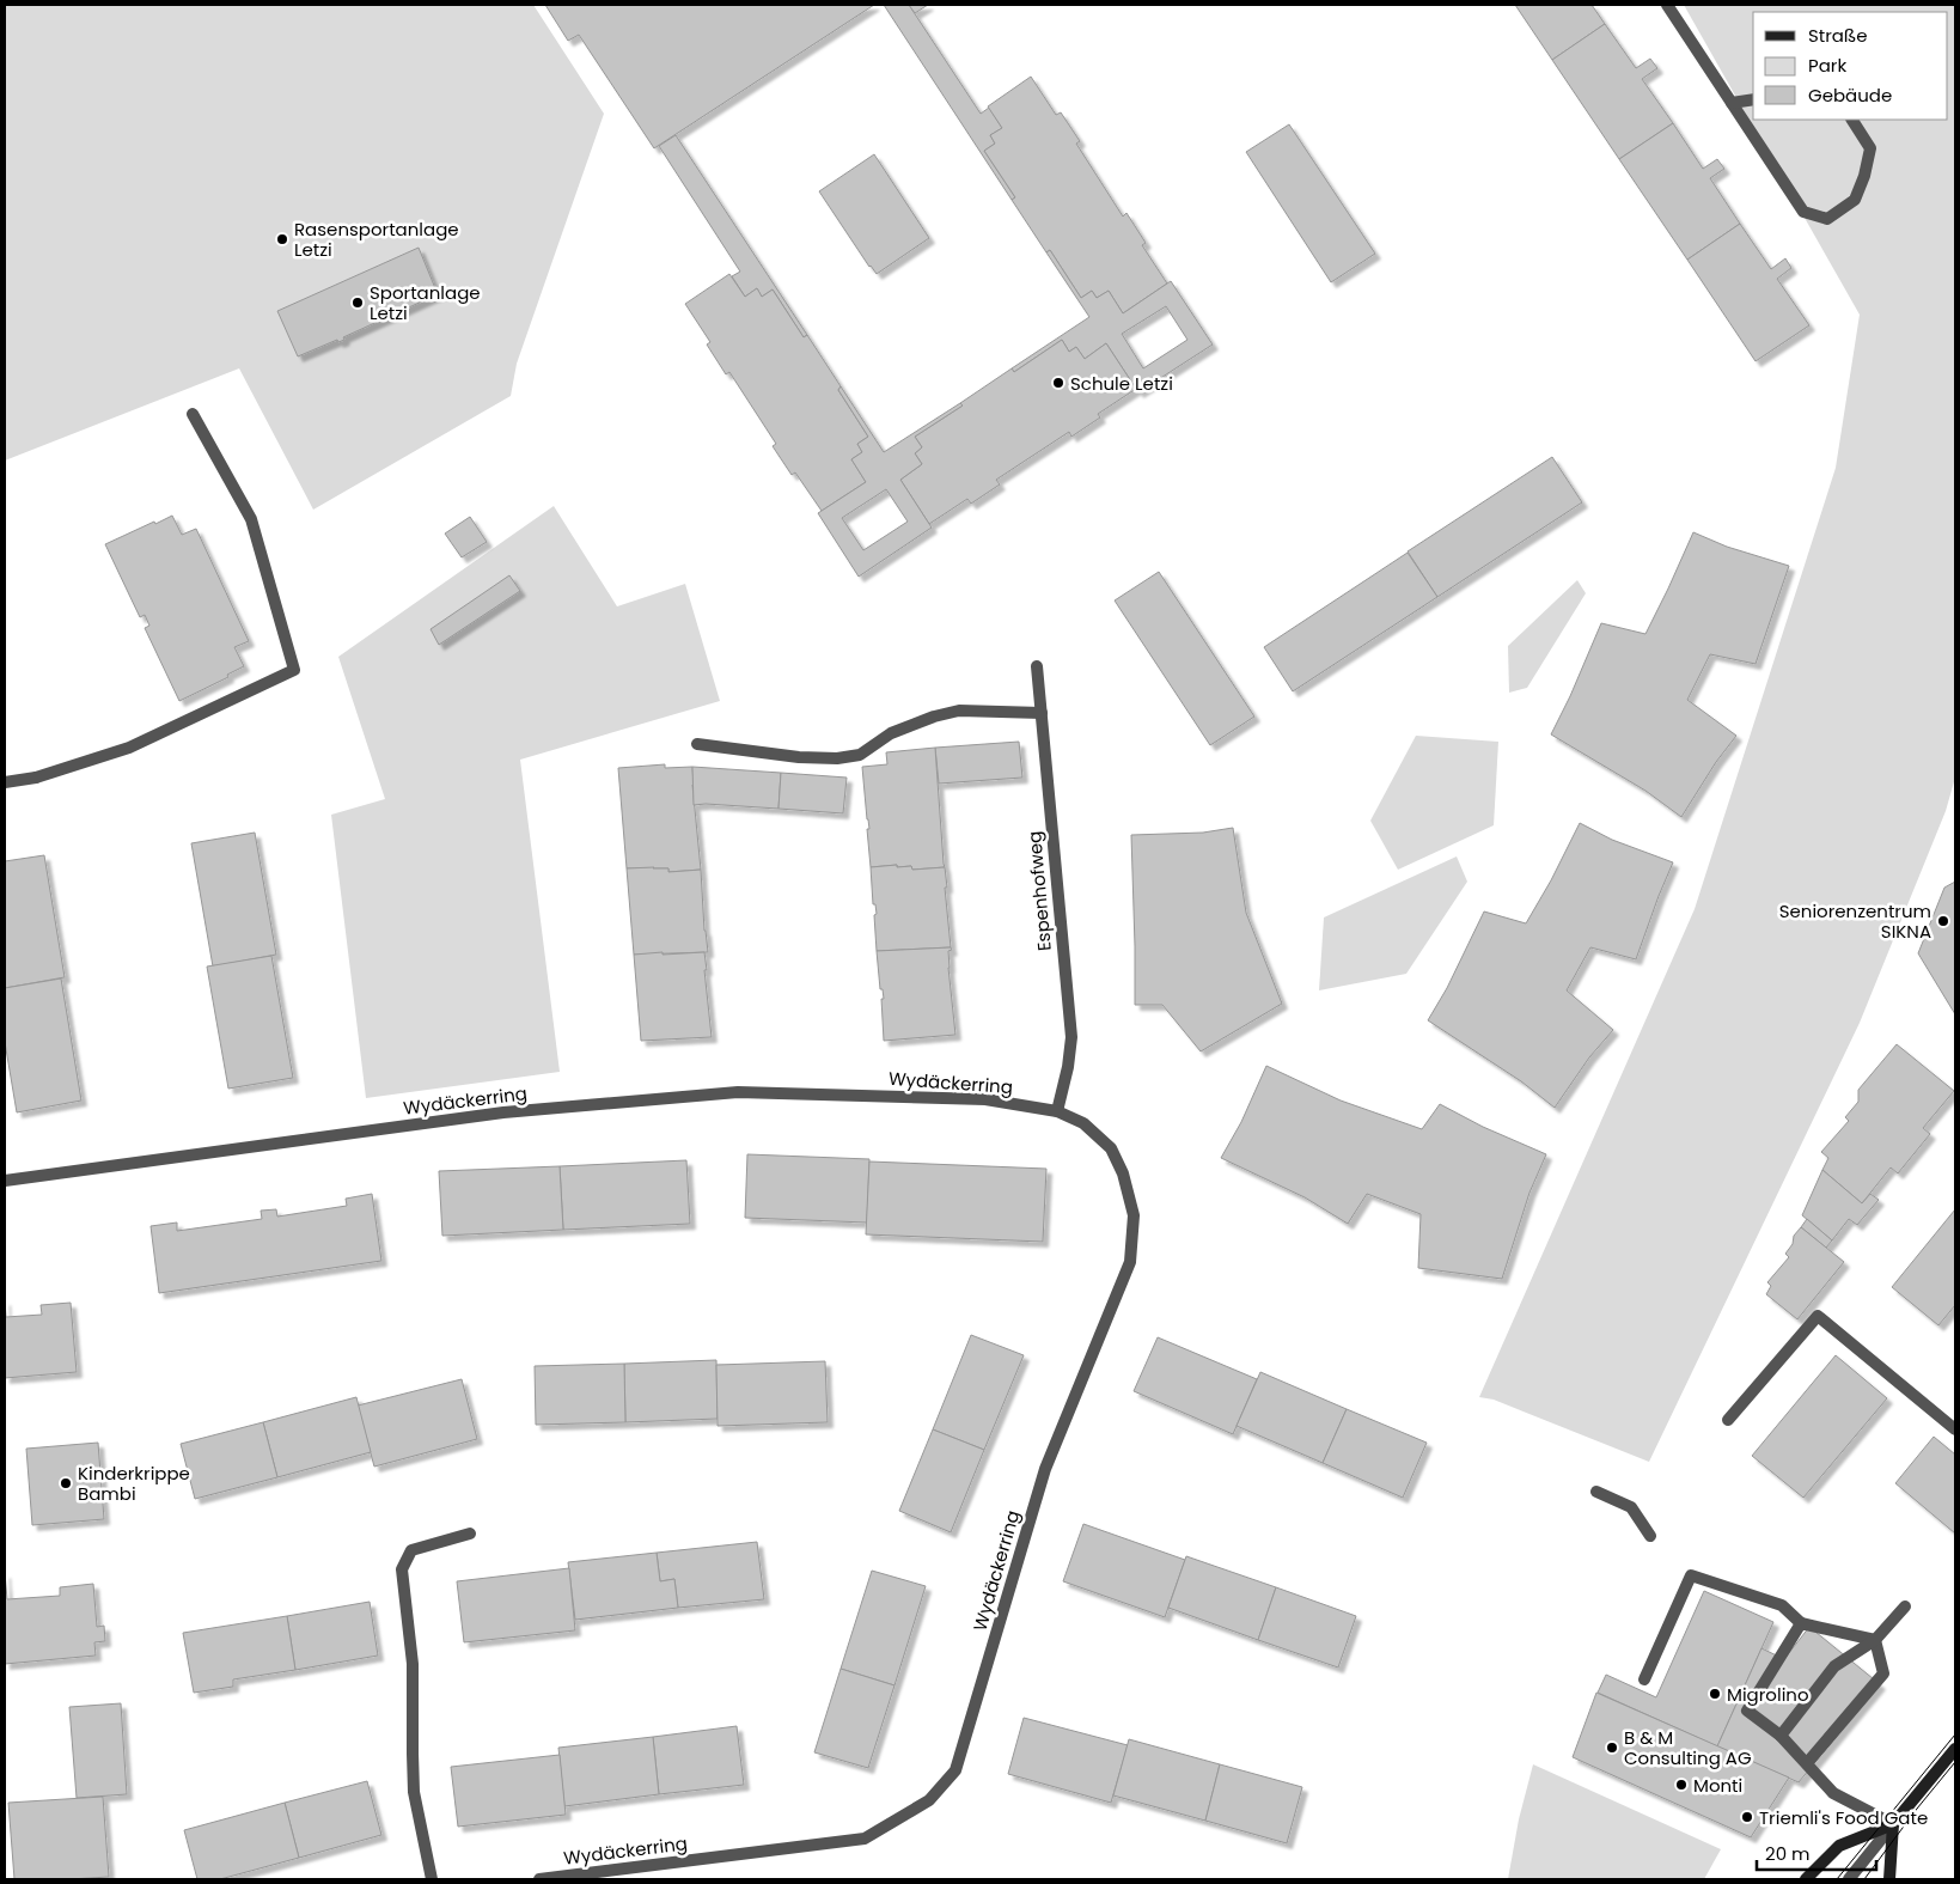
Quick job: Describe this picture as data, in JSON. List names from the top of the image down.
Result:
{
  "streets": {
    "street": ["Espenhofweg", "Wydäckerring"]
  },
  "crossings": [
    ["Espenhofweg", "Wydäckerring"]
  ],
  "places": [
    "Rasensportanlage Letzi",
    "Sportanlage Letzi",
    "Schule Letzi",
    "Seniorenzentrum SIKNA",
    "Kinderkrippe Bambi",
    "Migrolino",
    "B & M Consulting AG",
    "Monti",
    "Triemli's Food Gate"
  ],
  "legend": ["Straße", "Park", "Gebäude"],
  "scale_bar": "20 m"
}
